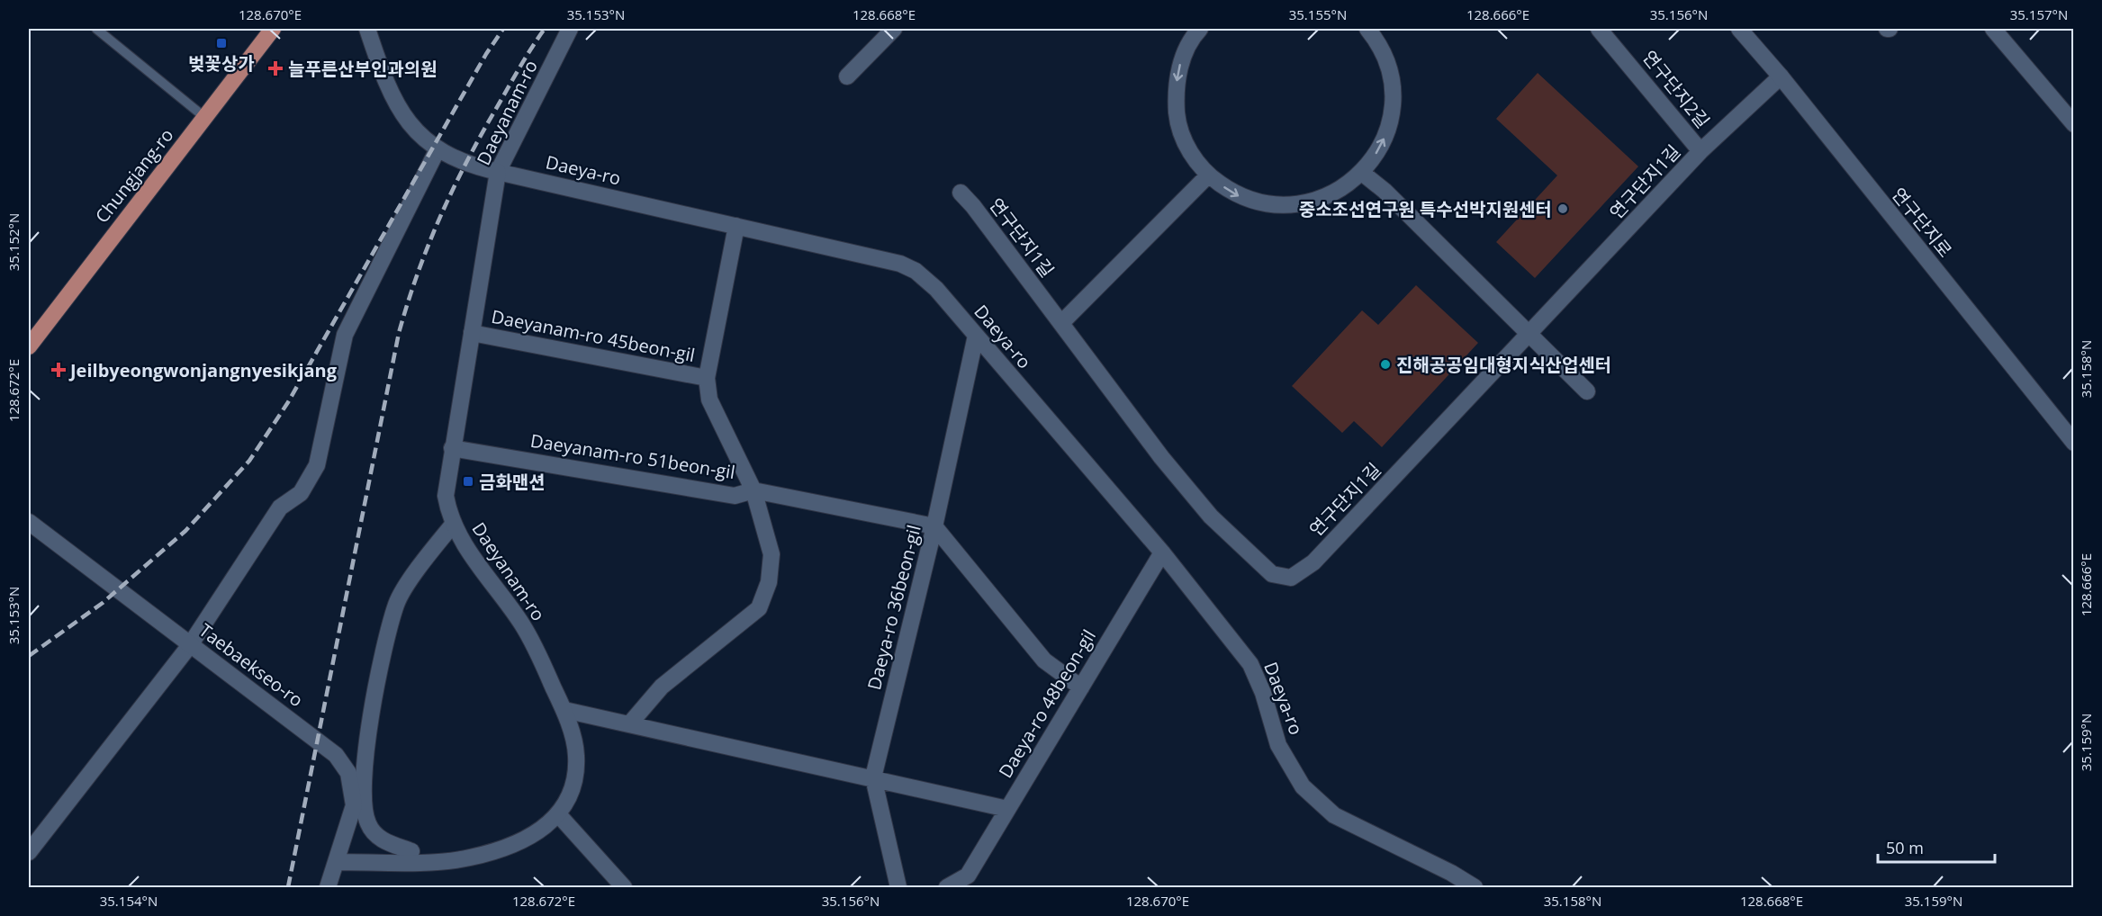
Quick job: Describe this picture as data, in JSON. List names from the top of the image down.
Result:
{
  "streets": {
    "main road": ["Chungjang-ro"],
    "street": [
      "연구단지2길",
      "Daeyanam-ro",
      "Daeya-ro",
      "연구단지1길",
      "연구단지로",
      "Daeyanam-ro 45beon-gil",
      "Daeyanam-ro 51beon-gil",
      "Daeya-ro 36beon-gil",
      "Taebaekseo-ro",
      "Daeya-ro 48beon-gil"
    ]
  },
  "crossings": [
    ["연구단지2길", "연구단지1길"],
    ["Daeyanam-ro", "Daeya-ro"],
    ["Daeyanam-ro", "Daeyanam-ro 45beon-gil"],
    ["Daeyanam-ro", "Daeyanam-ro 51beon-gil"],
    ["Daeyanam-ro", "Taebaekseo-ro"],
    ["Daeya-ro", "Daeya-ro 36beon-gil"],
    ["Daeya-ro", "Daeya-ro 48beon-gil"],
    ["연구단지1길", "연구단지로"],
    ["Daeyanam-ro 51beon-gil", "Daeya-ro 36beon-gil"]
  ],
  "places": {
    "transit": ["벚꽃상가", "금화맨션"],
    "health": ["늘푸른산부인과의원", "Jeilbyeongwonjangnyesikjang"],
    "other": ["중소조선연구원 특수선박지원센터", "진해공공임대형지식산업센터"]
  },
  "scale_bar": "50 m",
  "coordinates": [
    "128.670°E",
    "35.153°N",
    "128.668°E",
    "35.155°N",
    "128.666°E",
    "35.156°N",
    "35.157°N",
    "35.152°N",
    "35.158°N",
    "128.672°E",
    "35.159°N",
    "35.154°N"
  ]
}
